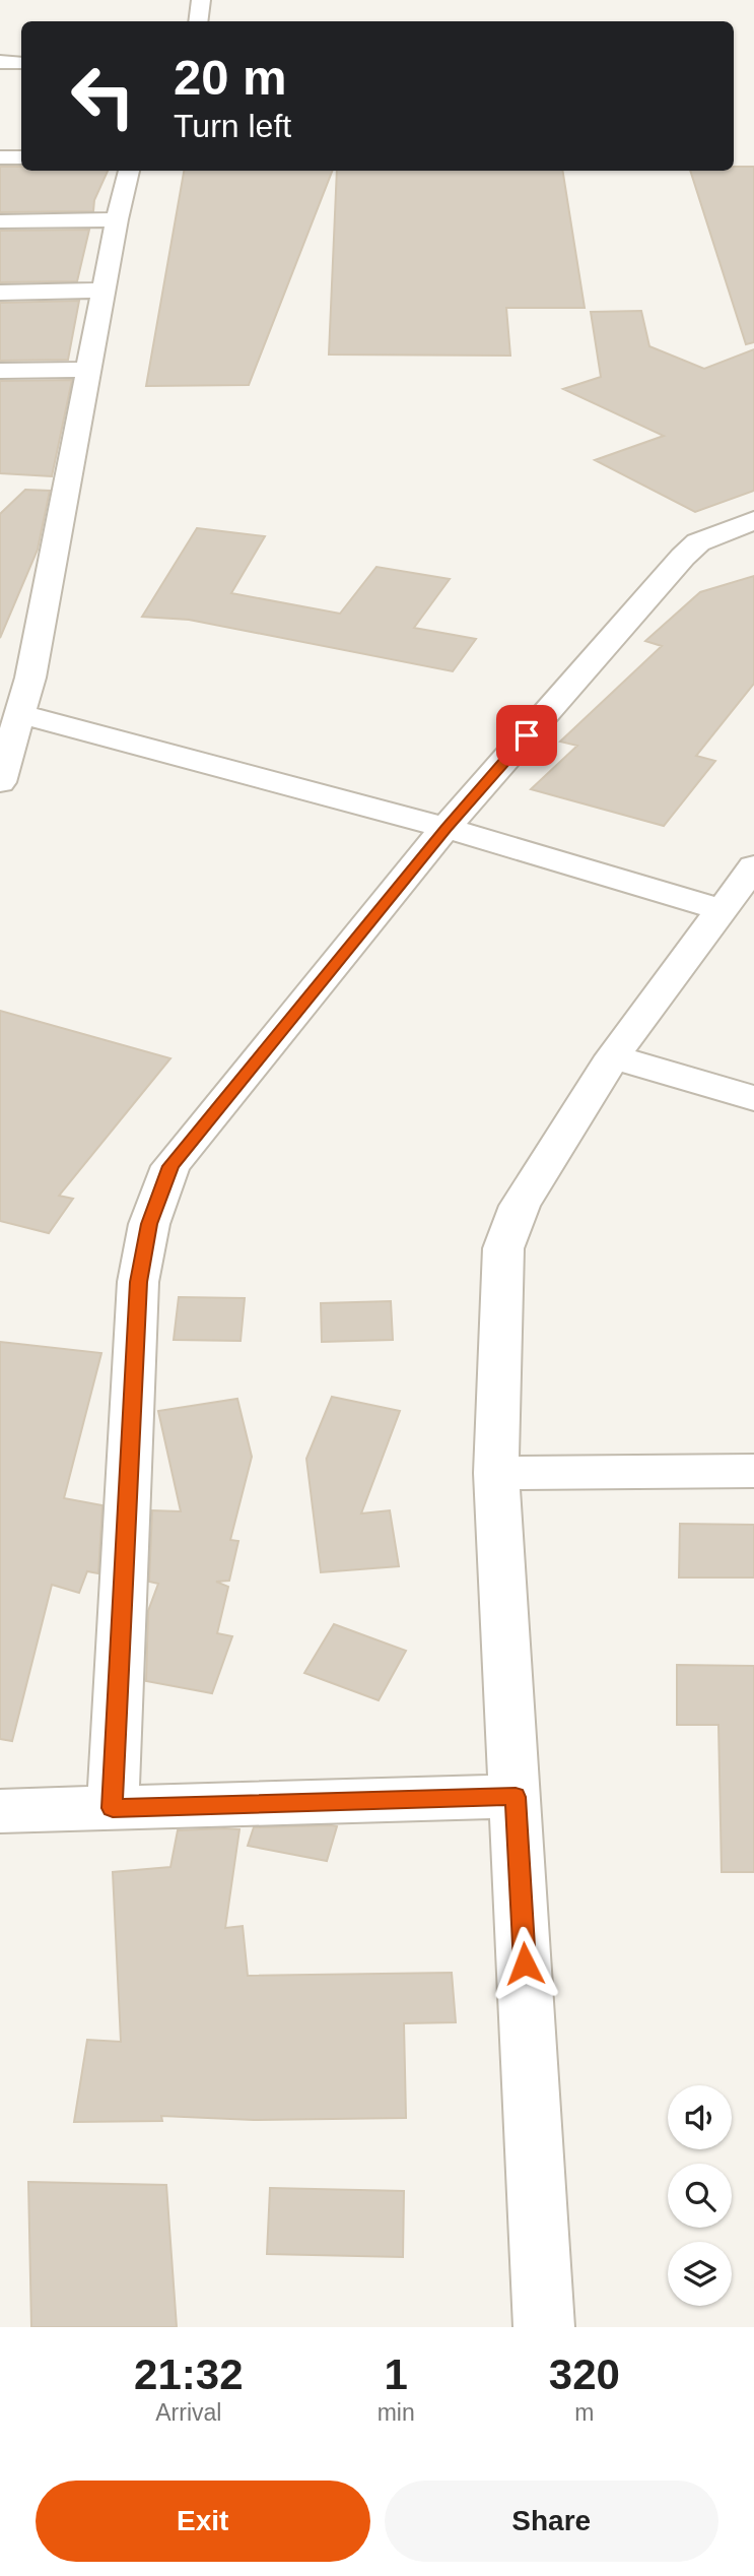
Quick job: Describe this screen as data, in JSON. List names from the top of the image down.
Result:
{
  "page": {
    "turn": ["20 m", "Turn left"],
    "eta": [
      "21:32",
      "Arrival",
      "1",
      "min",
      "320",
      "m"
    ],
    "buttons": ["Exit", "Share"]
  }
}
